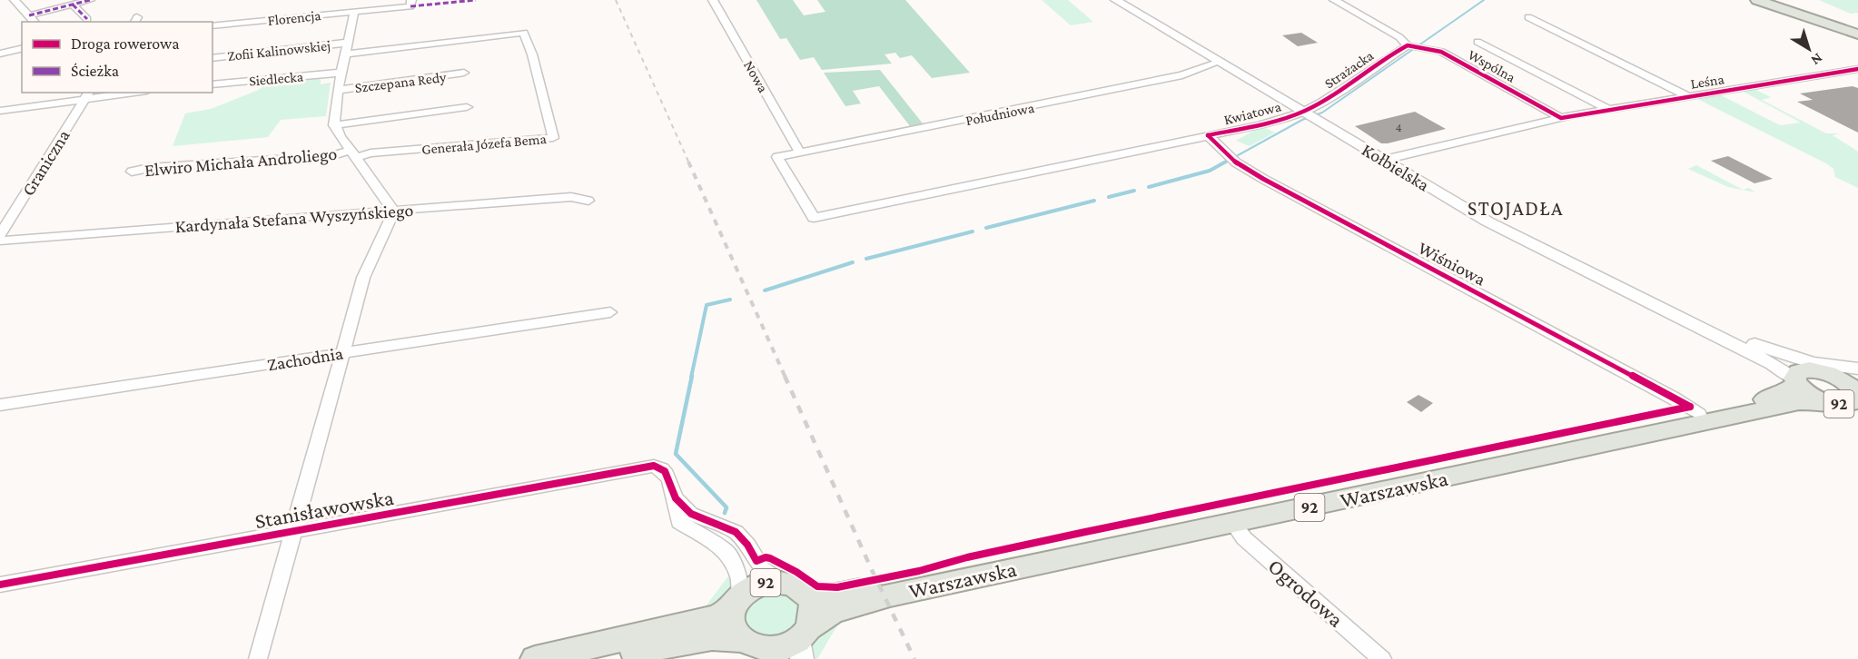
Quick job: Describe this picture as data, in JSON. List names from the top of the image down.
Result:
{
  "streets": {
    "main road": ["92", "Warszawska"],
    "street": [
      "Florencja",
      "Zofii Kalinowskiej",
      "Wspólna",
      "Strażacka",
      "Nowa",
      "Siedlecka",
      "Leśna",
      "Szczepana Redy",
      "Kwiatowa",
      "Południowa",
      "Generała Józefa Bema",
      "Elwiro Michała Androliego",
      "Graniczna",
      "Kołbielska",
      "Kardynała Stefana Wyszyńskiego",
      "Wiśniowa",
      "Zachodnia",
      "Stanisławowska",
      "Ogrodowa"
    ]
  },
  "crossings": [
    ["Wspólna", "Strażacka"],
    ["Wspólna", "Leśna"],
    ["Strażacka", "Kwiatowa"],
    ["Strażacka", "Kołbielska"],
    ["Nowa", "Południowa"],
    ["Leśna", "Kołbielska"],
    ["Kwiatowa", "Południowa"],
    ["Kwiatowa", "Kołbielska"],
    ["Kwiatowa", "Wiśniowa"],
    ["Południowa", "Kołbielska"],
    ["Generała Józefa Bema", "Elwiro Michała Androliego"],
    ["Kołbielska", "92"],
    ["Kołbielska", "Warszawska"],
    ["Wiśniowa", "Warszawska"],
    ["92", "Warszawska"],
    ["Warszawska", "Ogrodowa"]
  ],
  "districts": ["STOJADŁA"],
  "house_numbers": ["4"],
  "legend": ["Droga rowerowa", "Ścieżka"],
  "north": "bottom right"
}
